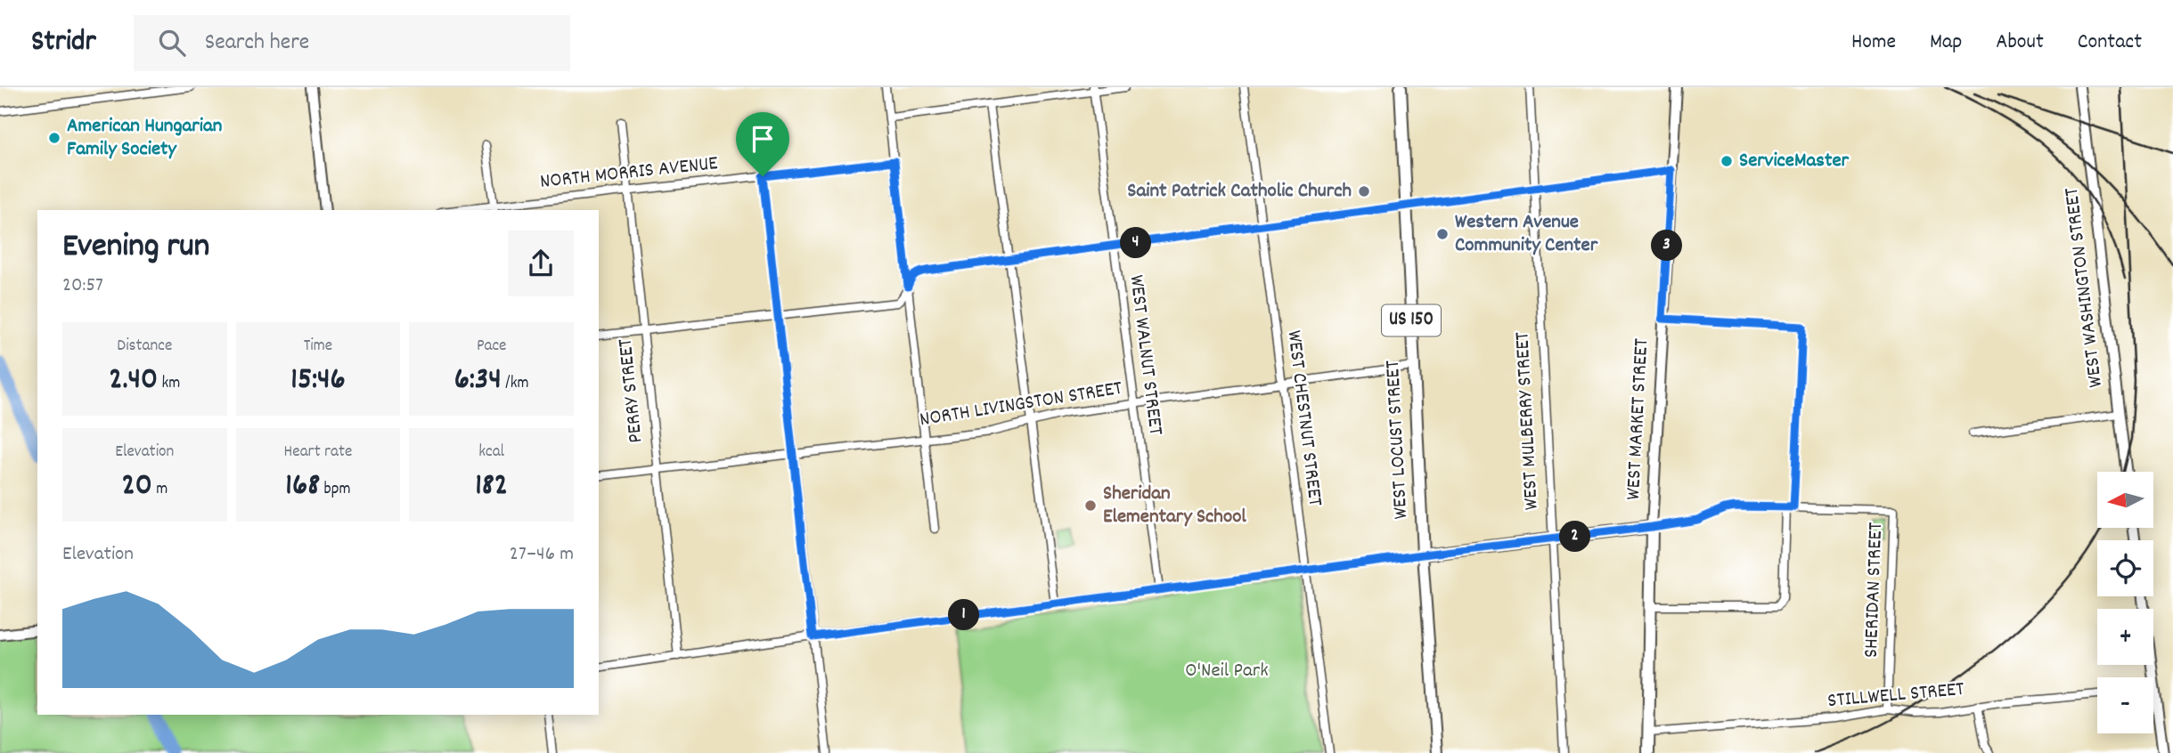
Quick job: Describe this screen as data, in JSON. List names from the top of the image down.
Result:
{
  "streets": {
    "main road": ["US 150", "WEST MARKET STREET", "WEST LOCUST STREET"],
    "street": [
      "NORTH MORRIS AVENUE",
      "WEST WASHINGTON STREET",
      "WEST WALNUT STREET",
      "PERRY STREET",
      "NORTH LIVINGSTON STREET",
      "WEST CHESTNUT STREET",
      "WEST MULBERRY STREET",
      "SHERIDAN STREET",
      "STILLWELL STREET"
    ]
  },
  "crossings": [
    ["NORTH MORRIS AVENUE", "PERRY STREET"],
    ["WEST WALNUT STREET", "NORTH LIVINGSTON STREET"],
    ["PERRY STREET", "NORTH LIVINGSTON STREET"],
    ["NORTH LIVINGSTON STREET", "WEST CHESTNUT STREET"],
    ["NORTH LIVINGSTON STREET", "WEST LOCUST STREET"],
    ["WEST MARKET STREET", "STILLWELL STREET"],
    ["SHERIDAN STREET", "STILLWELL STREET"]
  ],
  "parks": ["O'Neil Park"],
  "places": [
    "American Hungarian Family Society",
    "ServiceMaster",
    "Saint Patrick Catholic Church",
    "Western Avenue Community Center",
    "Sheridan Elementary School"
  ],
  "north": "left",
  "page": {
    "header": "Stridr",
    "search": "Search here",
    "nav": [
      "Home",
      "Map",
      "About",
      "Contact"
    ],
    "heading": ["Evening run", "20:57"],
    "pins": [
      "4",
      "3",
      "2",
      "1"
    ],
    "stats": [
      ["Distance", "2.40 km"],
      ["Time", "15:46"],
      ["Pace", "6:34 /km"],
      ["Elevation", "20 m"],
      ["Heart rate", "168 bpm"],
      ["kcal", "182"]
    ],
    "map_buttons": ["+", "−"],
    "chart": ["Elevation", "27–46 m"]
  }
}
